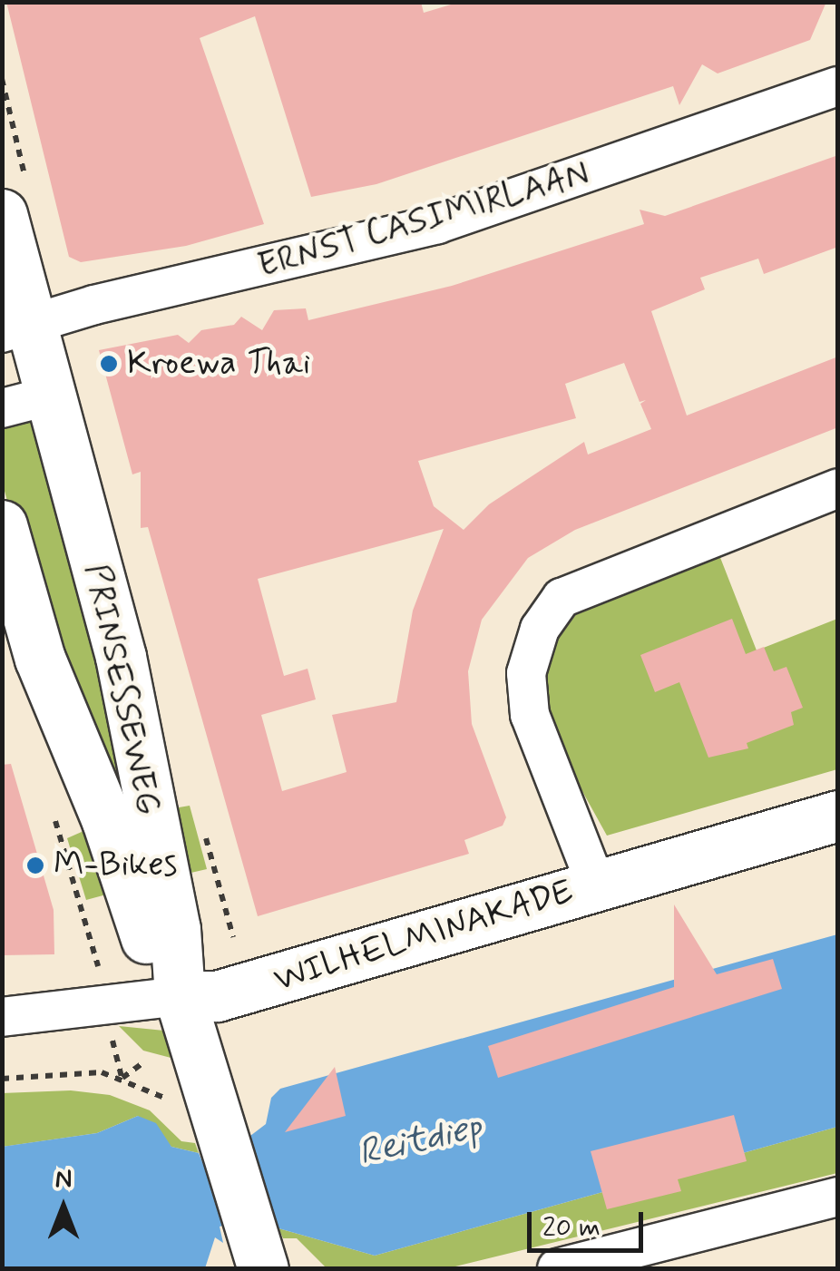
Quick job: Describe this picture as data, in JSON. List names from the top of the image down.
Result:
{
  "streets": {
    "street": ["ERNST CASIMIRLAAN", "PRINSESSEWEG", "WILHELMINAKADE"]
  },
  "crossings": [
    ["ERNST CASIMIRLAAN", "PRINSESSEWEG"],
    ["PRINSESSEWEG", "WILHELMINAKADE"]
  ],
  "water": ["Reitdiep"],
  "places": ["Kroewa Thai", "M-Bikes"],
  "scale_bar": "20 m",
  "north": "top"
}
